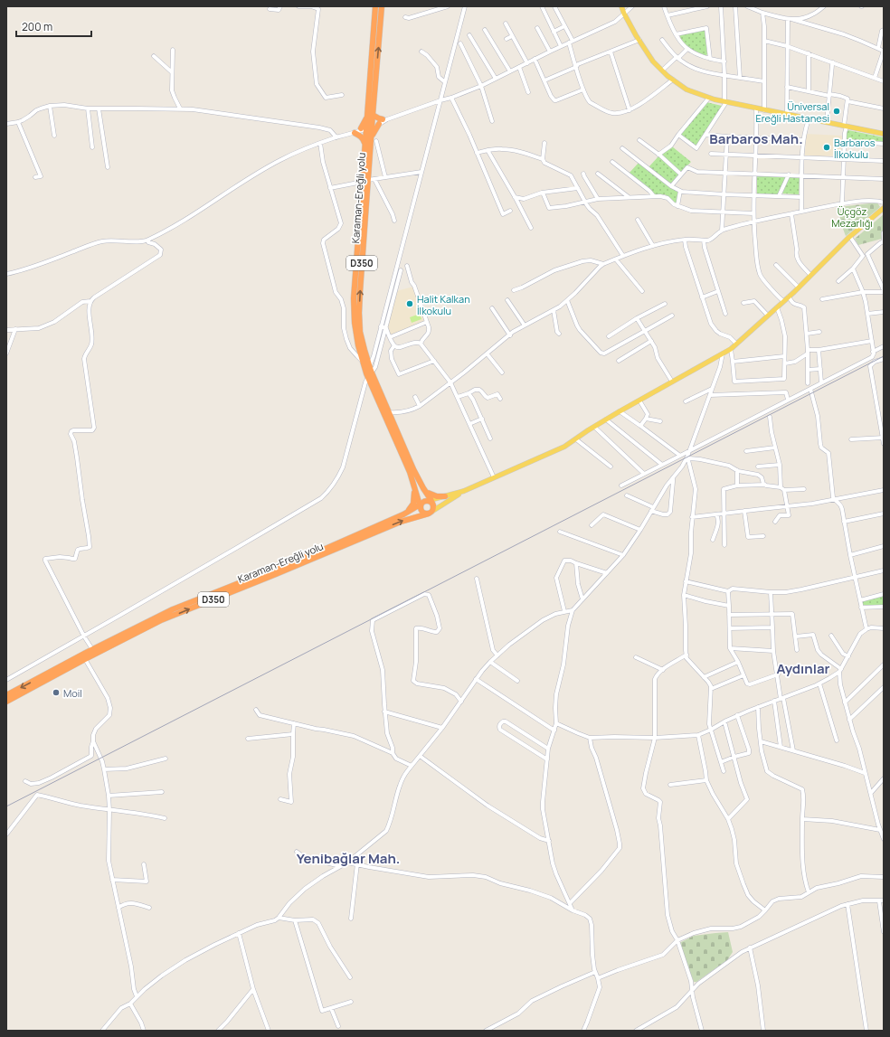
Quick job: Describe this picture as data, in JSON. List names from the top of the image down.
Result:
{
  "streets": {
    "highway": ["Karaman-Ereğli yolu", "D350"]
  },
  "crossings": [
    ["Karaman-Ereğli yolu", "D350"]
  ],
  "districts": ["Barbaros Mah.", "Aydınlar", "Yenibağlar Mah."],
  "parks": ["Üçgöz Mezarlığı"],
  "places": [
    "Üniversal Ereğli Hastanesi",
    "Barbaros İlkokulu",
    "Halit Kalkan İlkokulu",
    "Moil"
  ],
  "scale_bar": "200 m"
}
